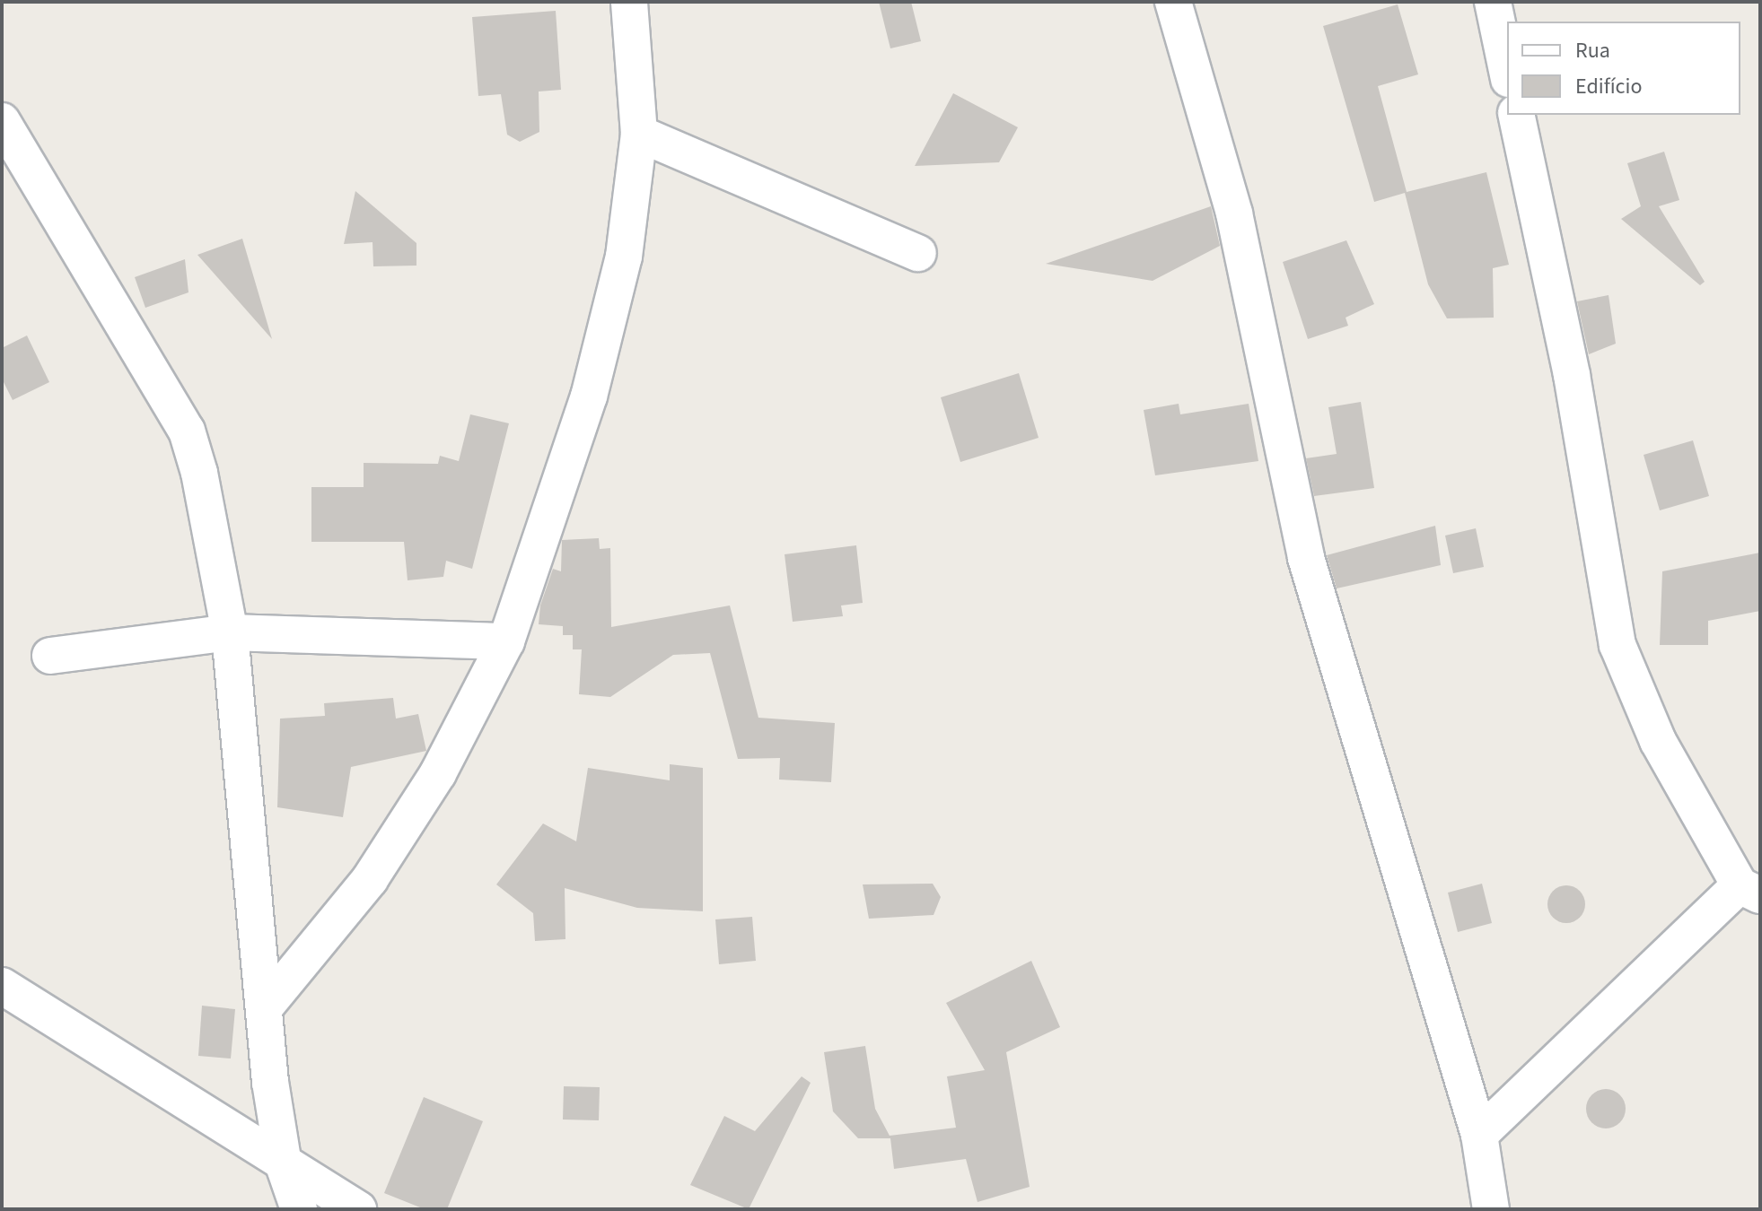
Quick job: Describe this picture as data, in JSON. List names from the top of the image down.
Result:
{
  "legend": ["Rua", "Edifício"]
}
